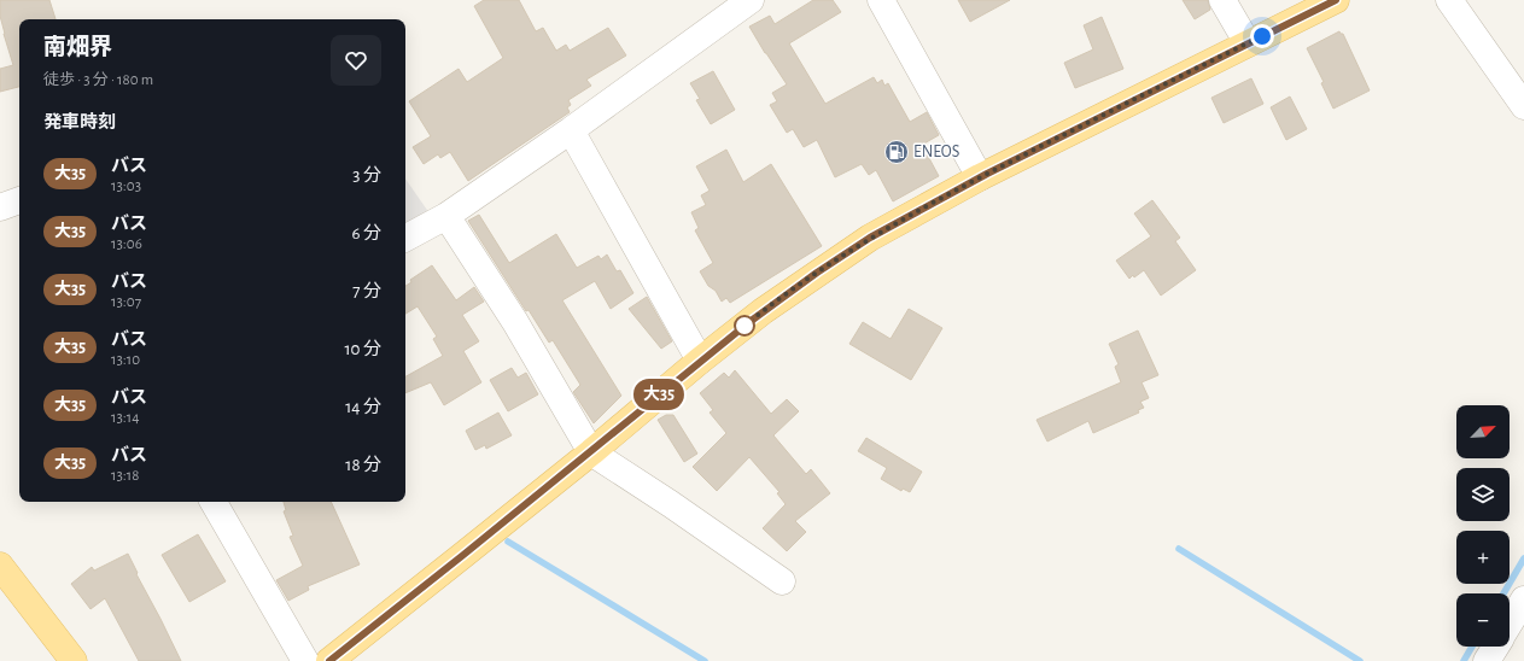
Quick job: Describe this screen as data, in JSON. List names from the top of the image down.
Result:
{
  "places": {
    "fuel station": ["ENEOS"]
  },
  "lines": ["bus line 大35"],
  "north": "top right",
  "page": {
    "on_map": "大35",
    "heading": [
      ["南畑界", "徒歩 · 3 分 · 180 m"],
      "発車時刻"
    ],
    "list": [
      {
        "mark": "大35",
        "name": "バス",
        "note": "13:03",
        "value": "3 分"
      },
      {
        "mark": "大35",
        "name": "バス",
        "note": "13:06",
        "value": "6 分"
      },
      {
        "mark": "大35",
        "name": "バス",
        "note": "13:07",
        "value": "7 分"
      },
      {
        "mark": "大35",
        "name": "バス",
        "note": "13:10",
        "value": "10 分"
      },
      {
        "mark": "大35",
        "name": "バス",
        "note": "13:14",
        "value": "14 分"
      },
      {
        "mark": "大35",
        "name": "バス",
        "note": "13:18",
        "value": "18 分"
      }
    ],
    "map_buttons": ["+", "−"]
  }
}
